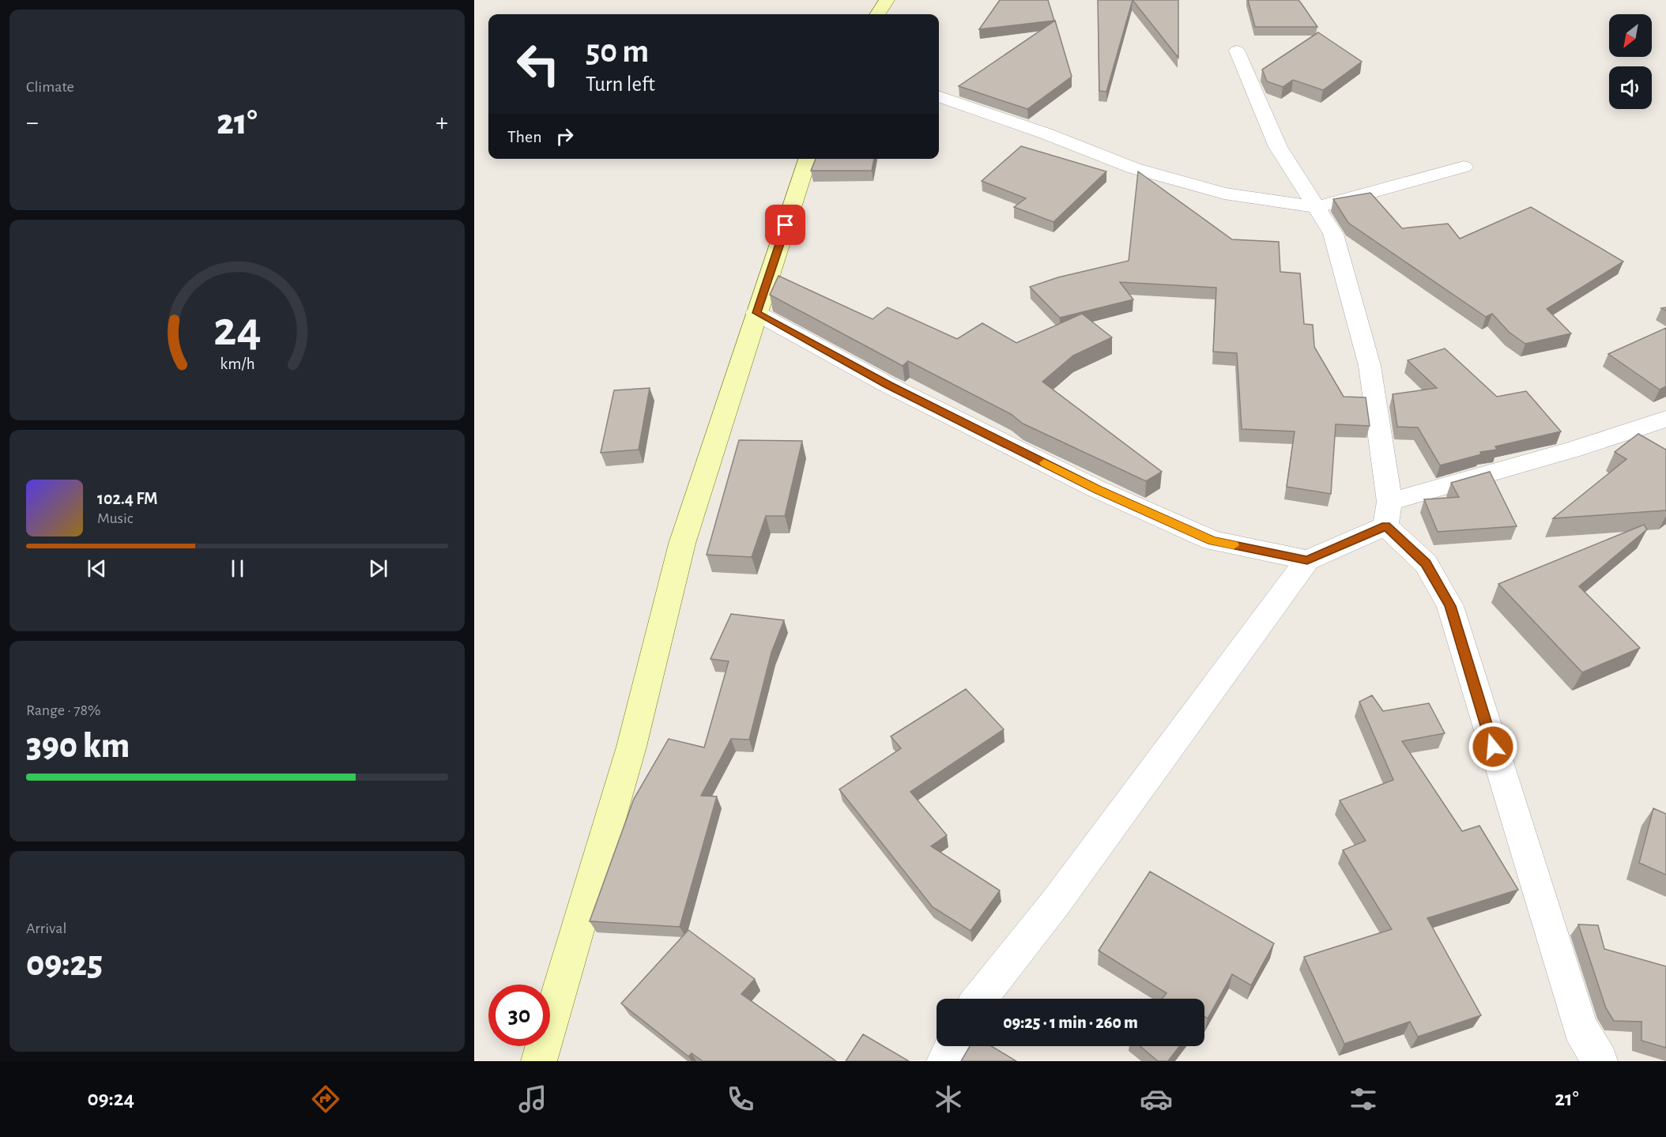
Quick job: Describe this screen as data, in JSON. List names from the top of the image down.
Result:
{
  "north": "bottom left",
  "page": {
    "tile": [
      "Climate",
      ["Range · 78%", "390 km"],
      ["Arrival", "09:25"]
    ],
    "turn": ["50 m", "Turn left"],
    "heat": ["−", "21°", "+"],
    "then": "Then",
    "song": ["102.4 FM", "Music"],
    "limit": "30",
    "trip": "09:25 · 1 min · 260 m",
    "tabs": ["09:24", "21°"],
    "gauge": ["24", "km/h"]
  }
}
